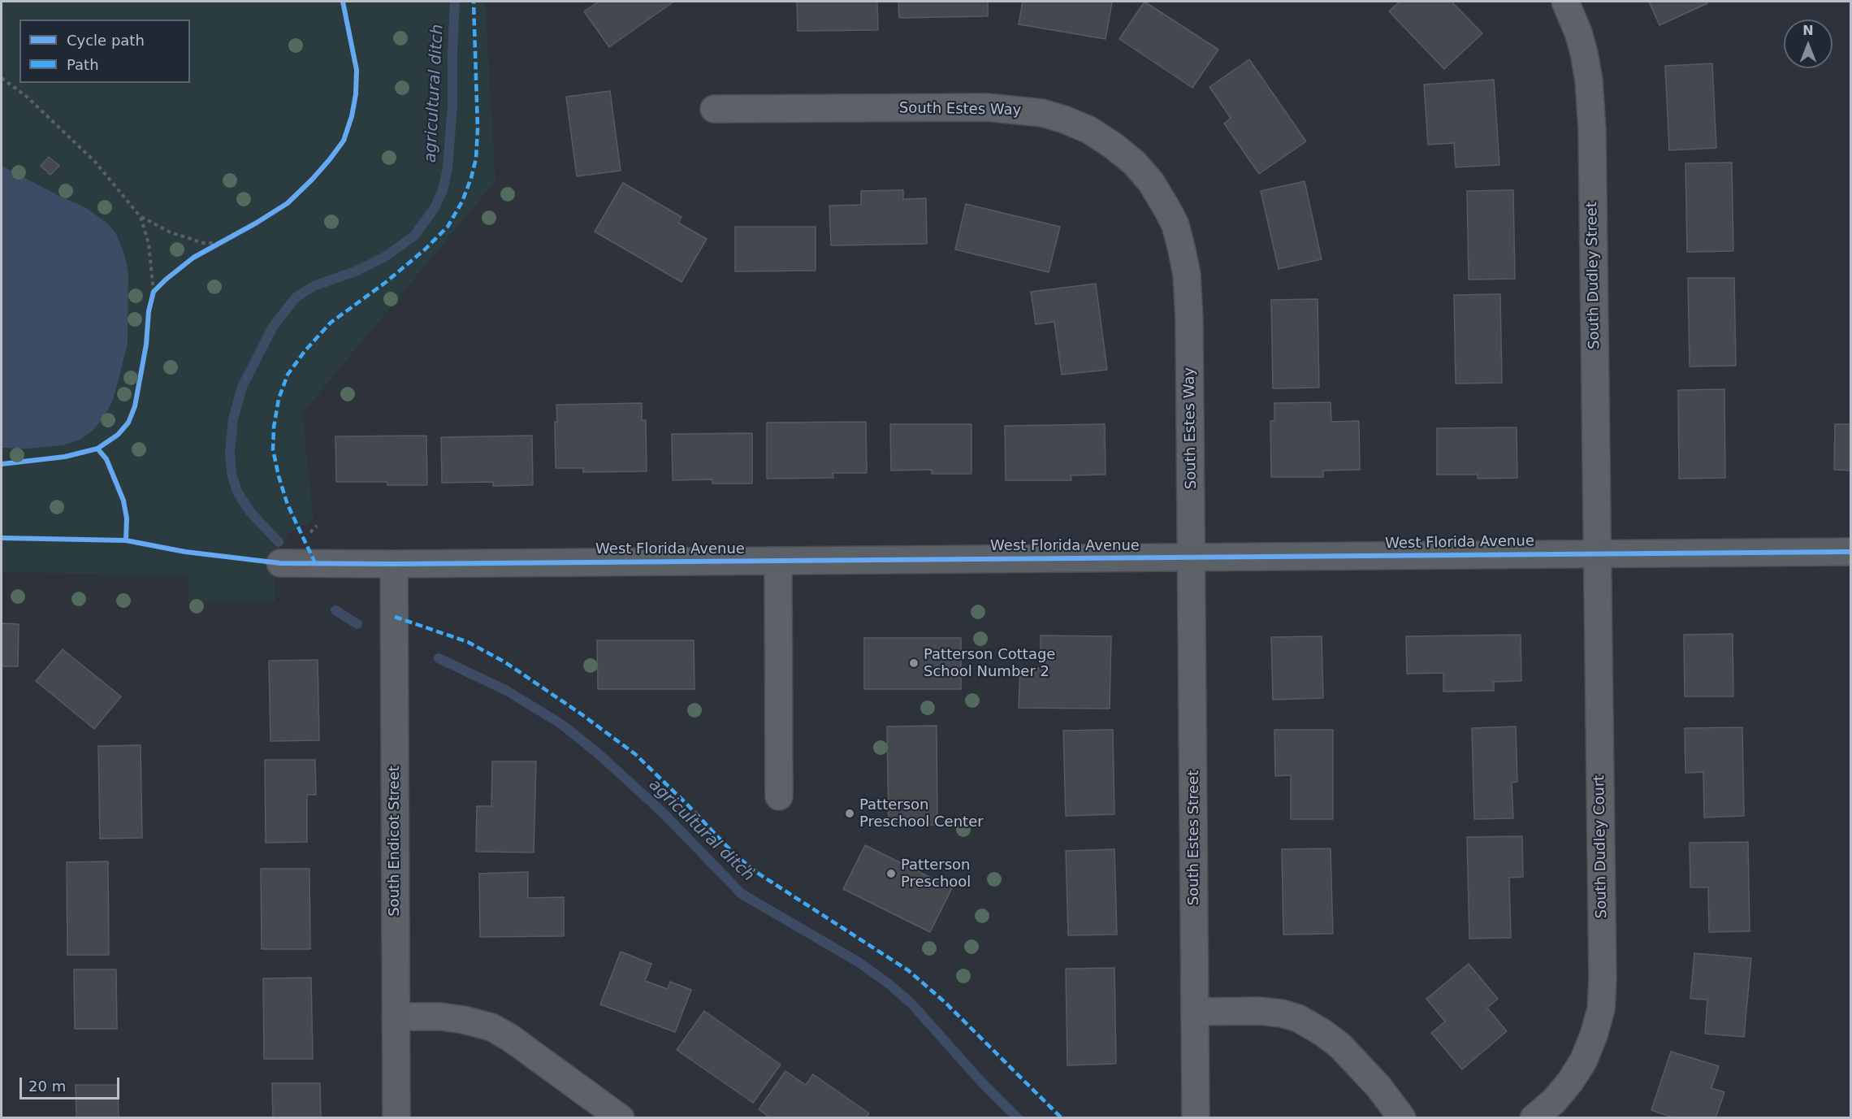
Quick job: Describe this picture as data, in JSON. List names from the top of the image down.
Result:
{
  "streets": {
    "street": [
      "South Estes Way",
      "South Dudley Street",
      "West Florida Avenue",
      "South Estes Street",
      "South Endicot Street",
      "South Dudley Court"
    ]
  },
  "crossings": [
    ["South Estes Way", "West Florida Avenue"],
    ["South Estes Way", "South Estes Street"],
    ["South Dudley Street", "West Florida Avenue"],
    ["South Dudley Street", "South Dudley Court"],
    ["West Florida Avenue", "South Estes Street"],
    ["West Florida Avenue", "South Endicot Street"],
    ["West Florida Avenue", "South Dudley Court"]
  ],
  "water": ["agricultural ditch"],
  "places": ["Patterson Cottage School Number 2", "Patterson Preschool Center", "Patterson Preschool"],
  "legend": ["Cycle path", "Path"],
  "scale_bar": "20 m",
  "north": "top"
}
